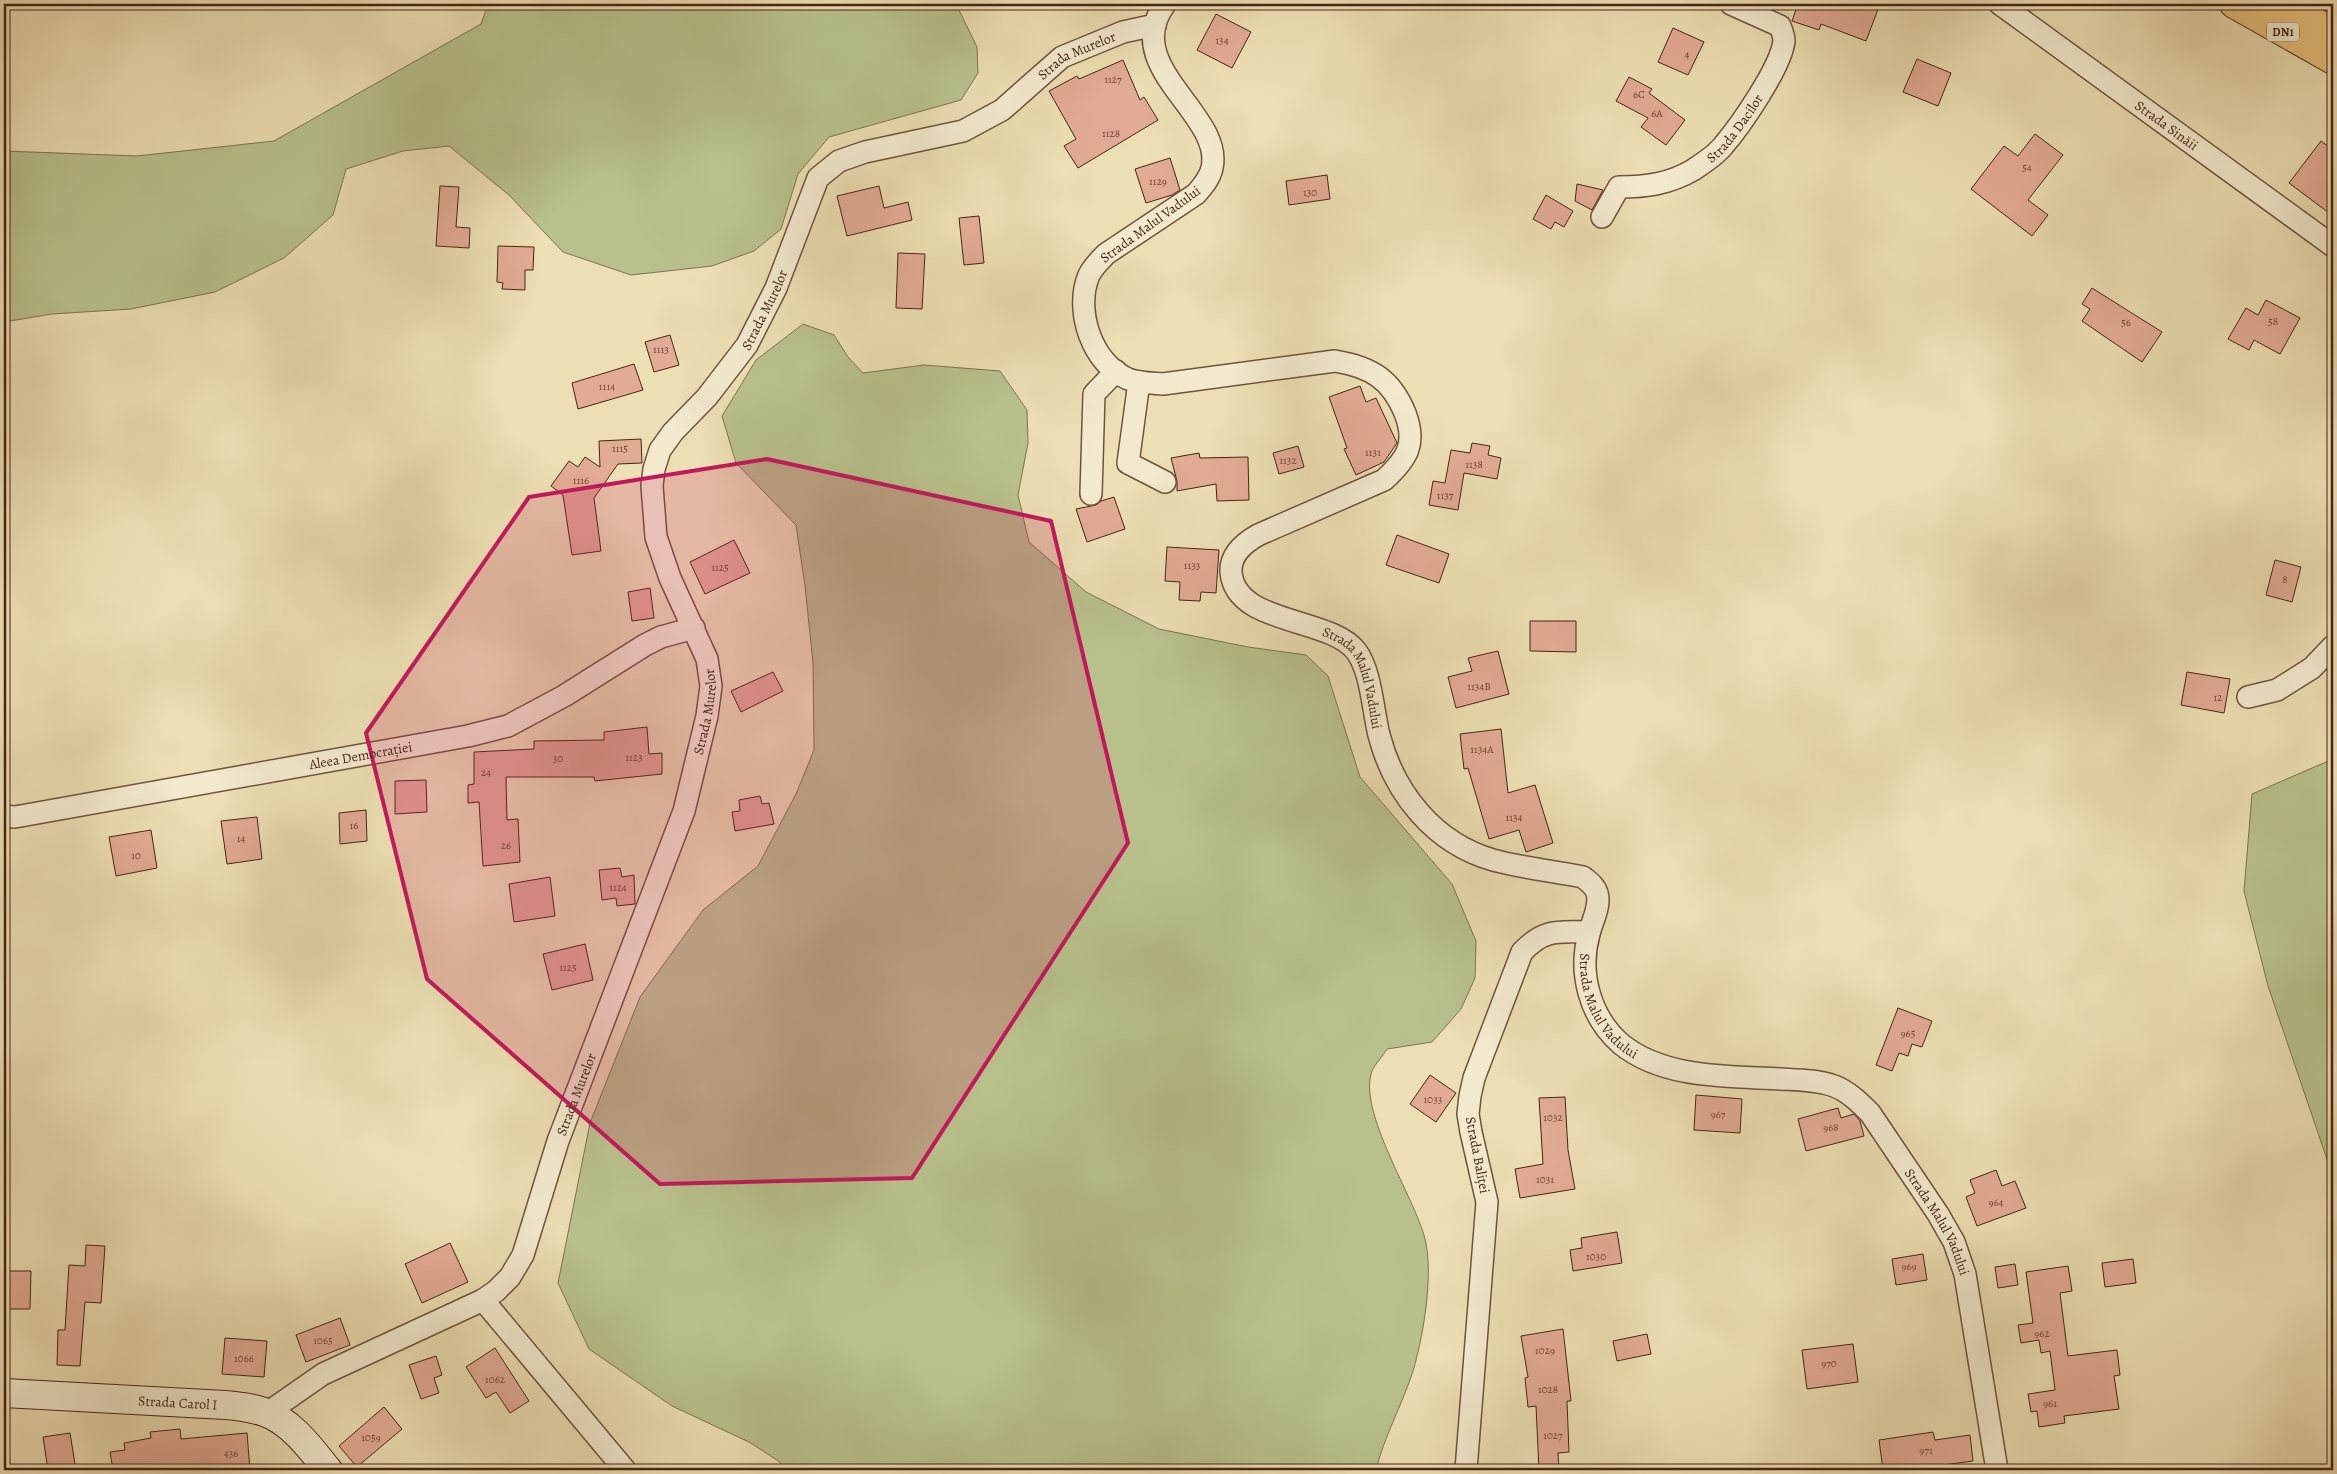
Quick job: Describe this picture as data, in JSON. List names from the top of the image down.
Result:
{
  "streets": {
    "highway": ["DN1"],
    "main road": ["Strada Carol I"],
    "street": [
      "Strada Murelor",
      "Strada Sinăii",
      "Strada Dacilor",
      "Strada Malul Vadului",
      "Aleea Democrației",
      "Strada Baliței"
    ]
  },
  "crossings": [
    ["Strada Murelor", "Strada Malul Vadului"],
    ["Strada Murelor", "Aleea Democrației"],
    ["Strada Murelor", "Strada Carol I"],
    ["Strada Malul Vadului", "Strada Baliței"]
  ],
  "house_numbers": [
    "134",
    "4",
    "1127",
    "6C",
    "6A",
    "1128",
    "54",
    "1129",
    "130",
    "58",
    "56",
    "1113",
    "1114",
    "1115",
    "1131",
    "1132",
    "1138",
    "1116",
    "1137",
    "1133",
    "1125",
    "8",
    "1134B",
    "12",
    "1134A",
    "1123",
    "30",
    "24",
    "1134",
    "16",
    "14",
    "26",
    "10",
    "1124",
    "1125",
    "965",
    "1033",
    "967",
    "1032",
    "968",
    "1031",
    "964",
    "1030",
    "969",
    "962",
    "1065",
    "1029",
    "1066",
    "970",
    "1062",
    "1028",
    "961",
    "1027",
    "1059",
    "971",
    "436"
  ]
}
